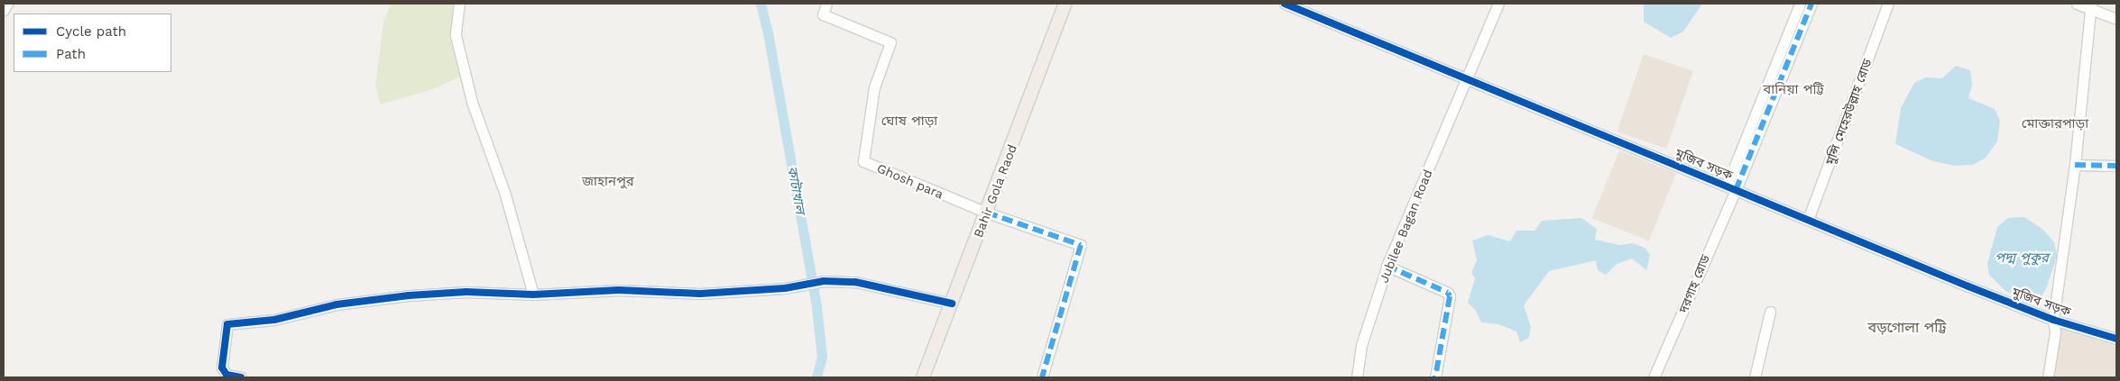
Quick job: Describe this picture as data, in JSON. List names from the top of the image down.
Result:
{
  "streets": {
    "main road": ["Bahir Gola Raod"],
    "street": [
      "মুন্সি মেহেরউল্লাহ রোড",
      "মুজিব সড়ক",
      "Ghosh para",
      "Jubilee Bagan Road",
      "দরগাহ রোড"
    ]
  },
  "crossings": [
    ["মুন্সি মেহেরউল্লাহ রোড", "মুজিব সড়ক"],
    ["মুজিব সড়ক", "Jubilee Bagan Road"],
    ["মুজিব সড়ক", "দরগাহ রোড"],
    ["Ghosh para", "Bahir Gola Raod"]
  ],
  "districts": [
    "বানিয়া পট্টি",
    "ঘোষ পাড়া",
    "মোক্তারপাড়া",
    "জাহানপুর",
    "বড়গোলা পট্টি"
  ],
  "water": ["কাটাখাল", "পদ্ম পুকুর"],
  "legend": ["Cycle path", "Path"]
}
